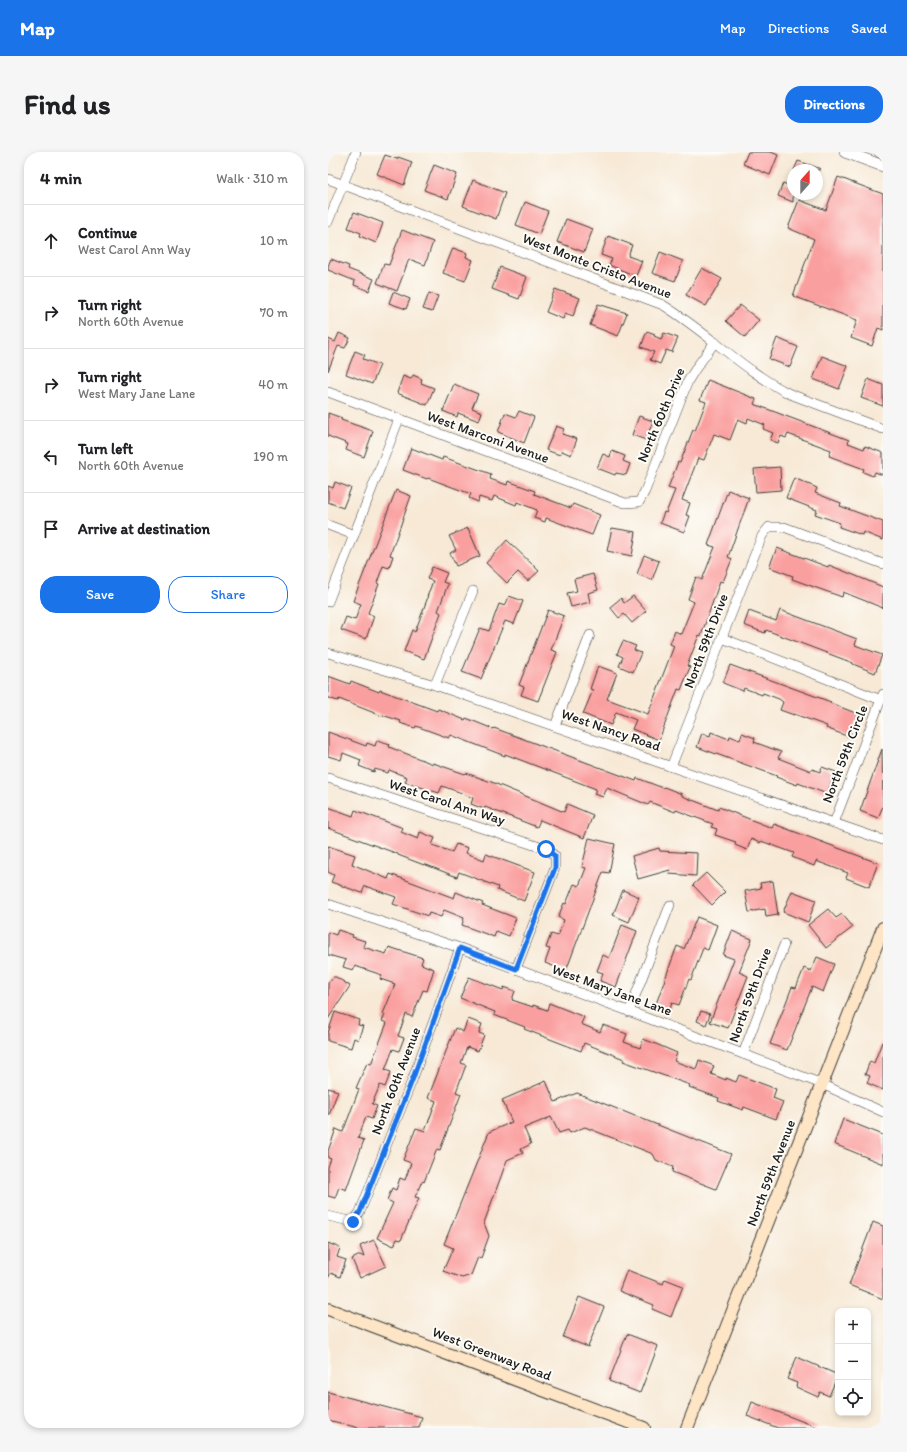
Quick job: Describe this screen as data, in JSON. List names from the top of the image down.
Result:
{
  "streets": {
    "main road": ["North 59th Avenue", "West Greenway Road"],
    "street": [
      "West Monte Cristo Avenue",
      "North 60th Drive",
      "West Marconi Avenue",
      "North 59th Drive",
      "West Nancy Road",
      "North 59th Circle",
      "West Carol Ann Way",
      "West Mary Jane Lane",
      "North 60th Avenue"
    ]
  },
  "crossings": [
    ["West Monte Cristo Avenue", "North 60th Drive"],
    ["North 60th Drive", "West Marconi Avenue"],
    ["North 59th Drive", "West Nancy Road"],
    ["North 59th Drive", "West Mary Jane Lane"],
    ["West Nancy Road", "North 59th Circle"],
    ["West Carol Ann Way", "West Mary Jane Lane"],
    ["West Mary Jane Lane", "North 60th Avenue"],
    ["West Mary Jane Lane", "North 59th Avenue"]
  ],
  "north": "top",
  "page": {
    "header": "Map",
    "nav": ["Map", "Directions", "Saved"],
    "buttons": [
      "Directions",
      ["Save", "Share"]
    ],
    "title": "Find us",
    "heading": ["4 min", "Walk · 310 m"],
    "list": [
      ["Continue", "West Carol Ann Way", "10 m"],
      ["Turn right", "North 60th Avenue", "70 m"],
      ["Turn right", "West Mary Jane Lane", "40 m"],
      ["Turn left", "North 60th Avenue", "190 m"],
      "Arrive at destination"
    ],
    "map_buttons": ["+", "−"]
  }
}
